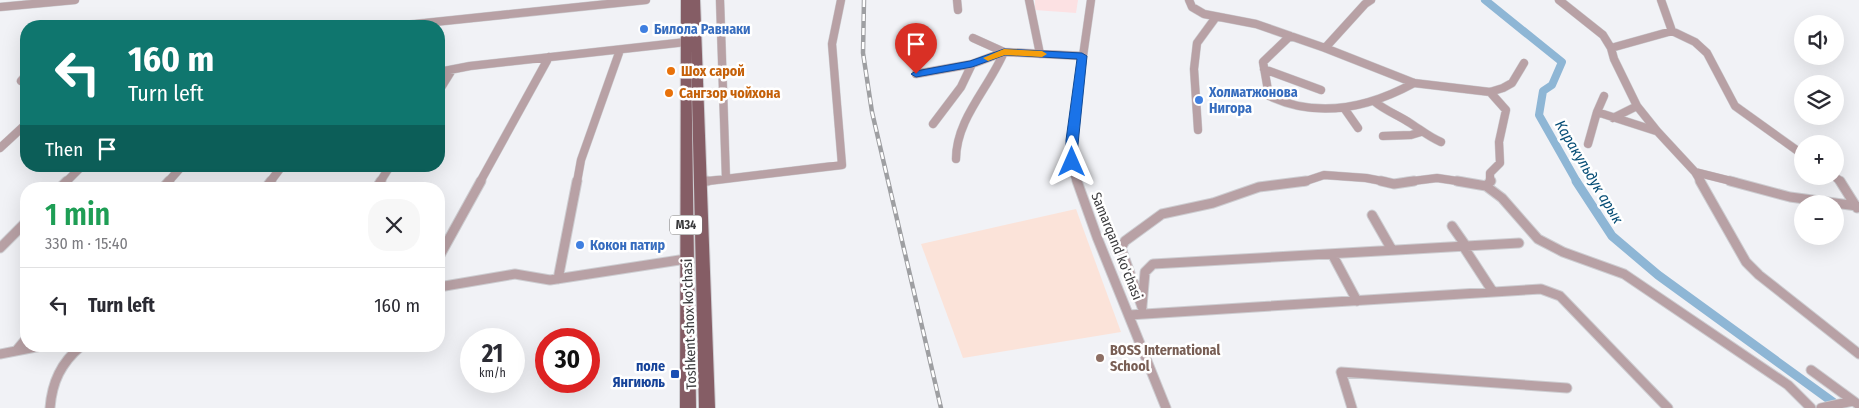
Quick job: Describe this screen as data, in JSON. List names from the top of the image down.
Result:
{
  "streets": {
    "main road": ["M34", "Toshkent shox ko'chasi"],
    "street": ["Samarqand ko'chasi"]
  },
  "water": ["Каракульдук арык"],
  "places": {
    "other": [
      "Билола Равнаки",
      "Шох сарой",
      "Сангзор чойхона",
      "Холматжонова Нигора",
      "Кокон патир",
      "BOSS International School"
    ],
    "transit": ["поле Янгиюль"]
  },
  "page": {
    "map_buttons": ["+", "−"],
    "turn": ["160 m", "Turn left"],
    "then": "Then",
    "heading": ["1 min", "330 m · 15:40"],
    "list": [
      {
        "name": "Turn left",
        "value": "160 m"
      }
    ],
    "speed": "21 km/h",
    "limit": "30"
  }
}
